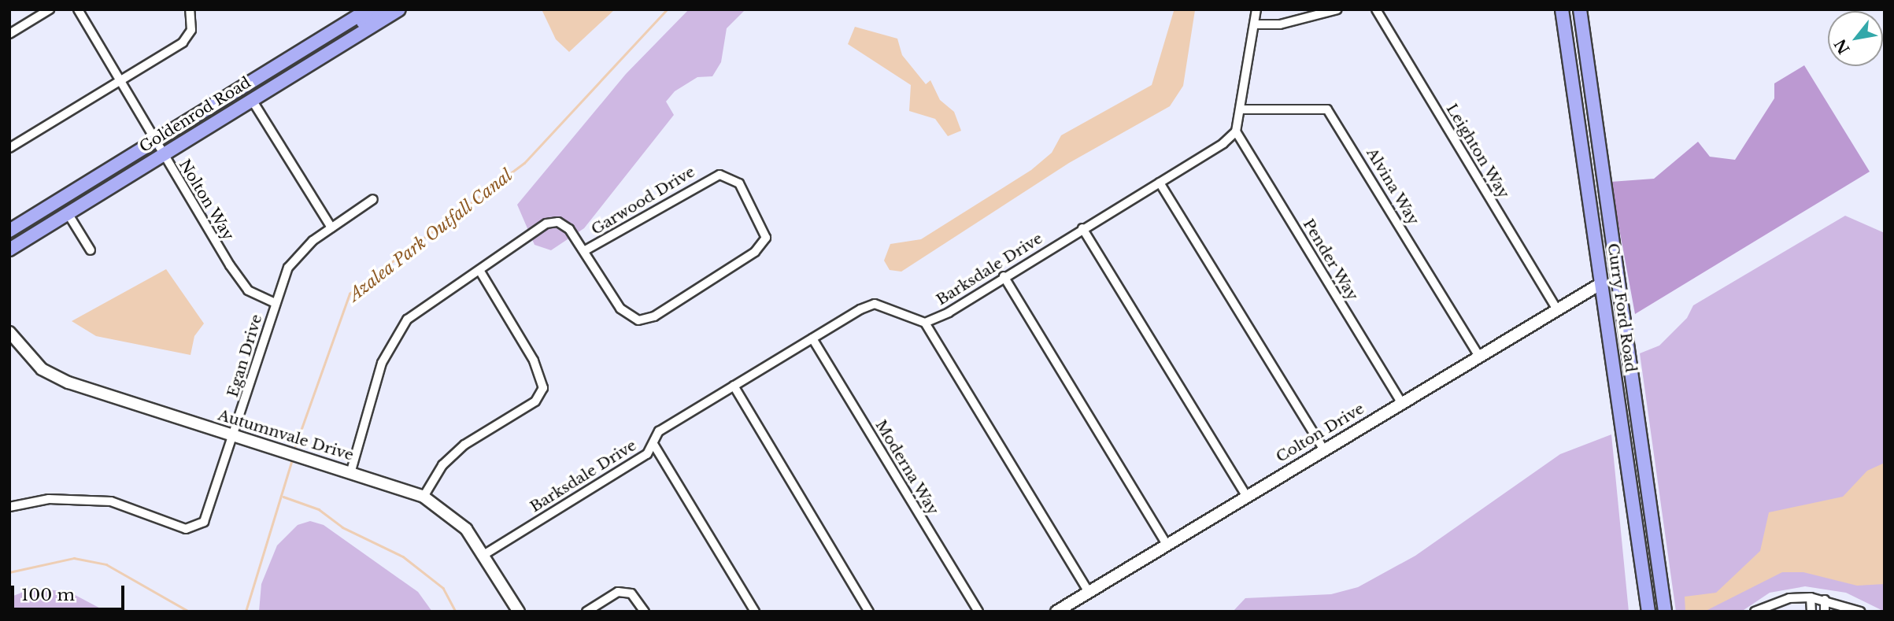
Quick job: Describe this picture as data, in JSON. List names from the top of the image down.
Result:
{
  "streets": {
    "main road": ["Goldenrod Road", "Curry Ford Road"],
    "street": [
      "Leighton Way",
      "Alvina Way",
      "Nolton Way",
      "Garwood Drive",
      "Pender Way",
      "Barksdale Drive",
      "Egan Drive",
      "Colton Drive",
      "Autumnvale Drive",
      "Moderna Way"
    ]
  },
  "crossings": [
    ["Goldenrod Road", "Nolton Way"],
    ["Leighton Way", "Colton Drive"],
    ["Alvina Way", "Colton Drive"],
    ["Nolton Way", "Egan Drive"],
    ["Garwood Drive", "Autumnvale Drive"],
    ["Pender Way", "Barksdale Drive"],
    ["Pender Way", "Colton Drive"],
    ["Barksdale Drive", "Autumnvale Drive"],
    ["Barksdale Drive", "Moderna Way"],
    ["Curry Ford Road", "Colton Drive"],
    ["Egan Drive", "Autumnvale Drive"]
  ],
  "water": ["Azalea Park Outfall Canal"],
  "scale_bar": "100 m",
  "north": "bottom left"
}
